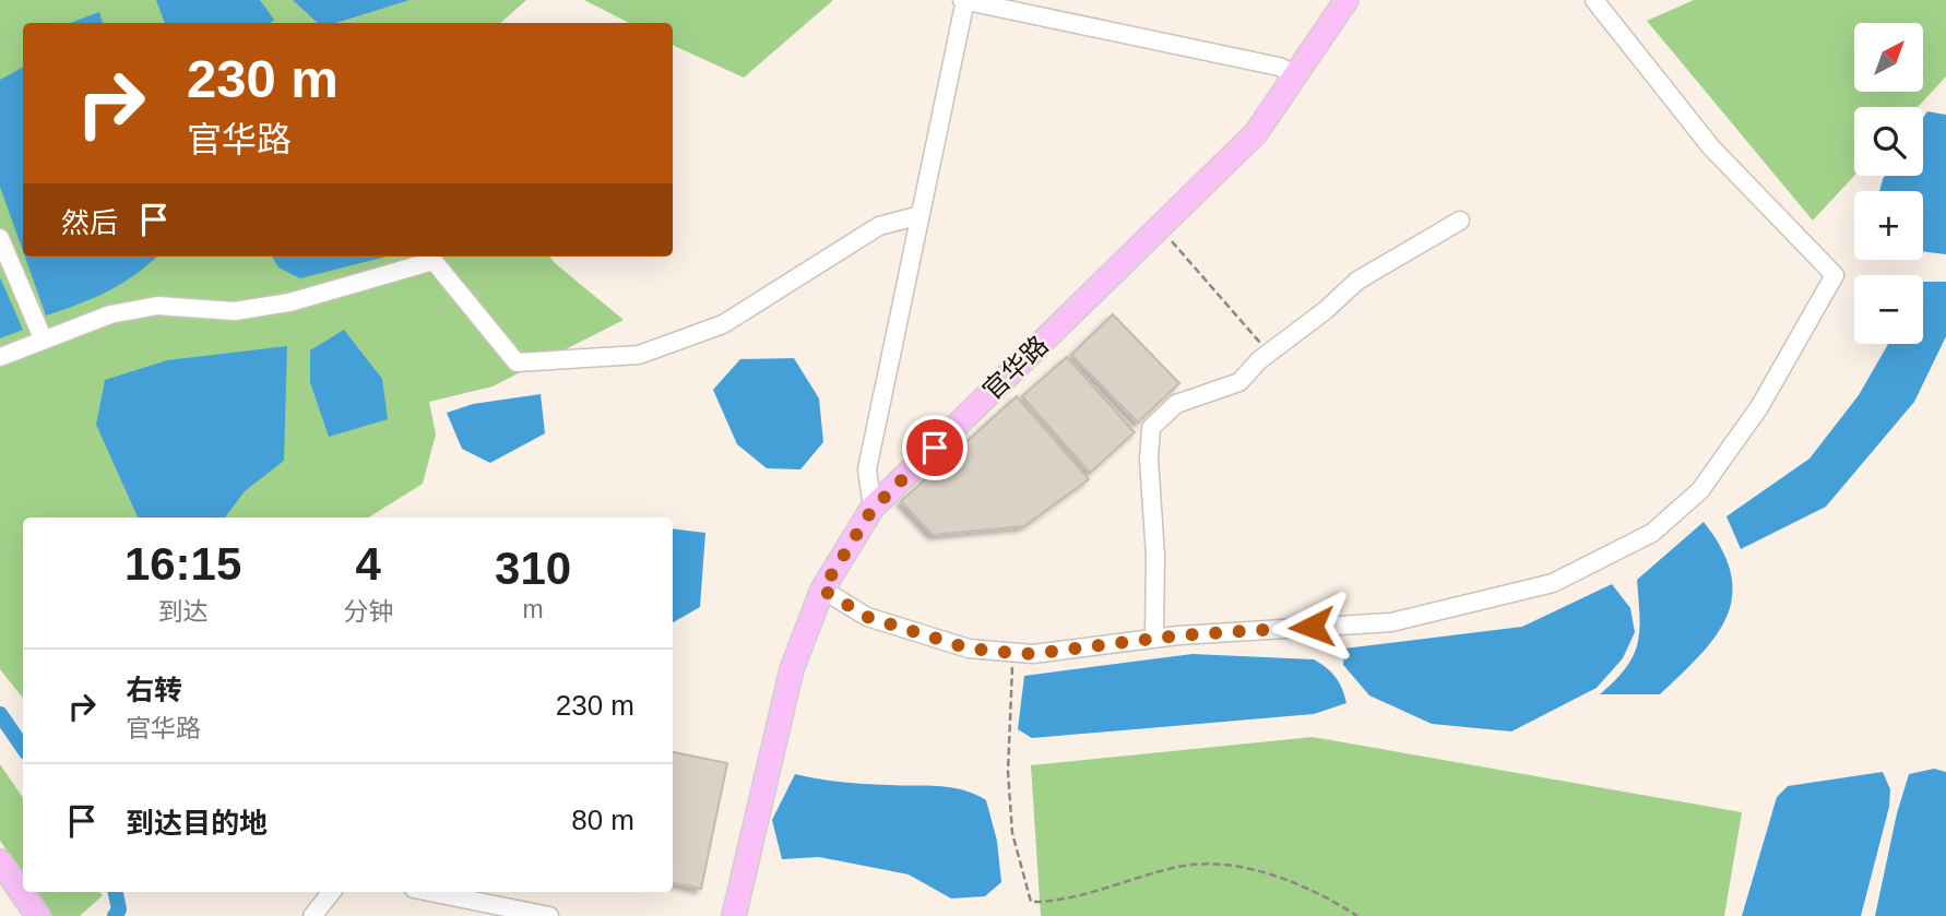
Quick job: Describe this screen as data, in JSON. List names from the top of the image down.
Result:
{
  "streets": {
    "main road": ["官华路"]
  },
  "north": "top right",
  "page": {
    "map_buttons": ["+", "−"],
    "turn": ["230 m", "官华路"],
    "then": "然后",
    "eta": [
      "16:15",
      "到达",
      "4",
      "分钟",
      "310",
      "m"
    ],
    "list": [
      {
        "name": "右转",
        "note": "官华路",
        "value": "230 m"
      },
      {
        "name": "到达目的地",
        "value": "80 m"
      }
    ]
  }
}
